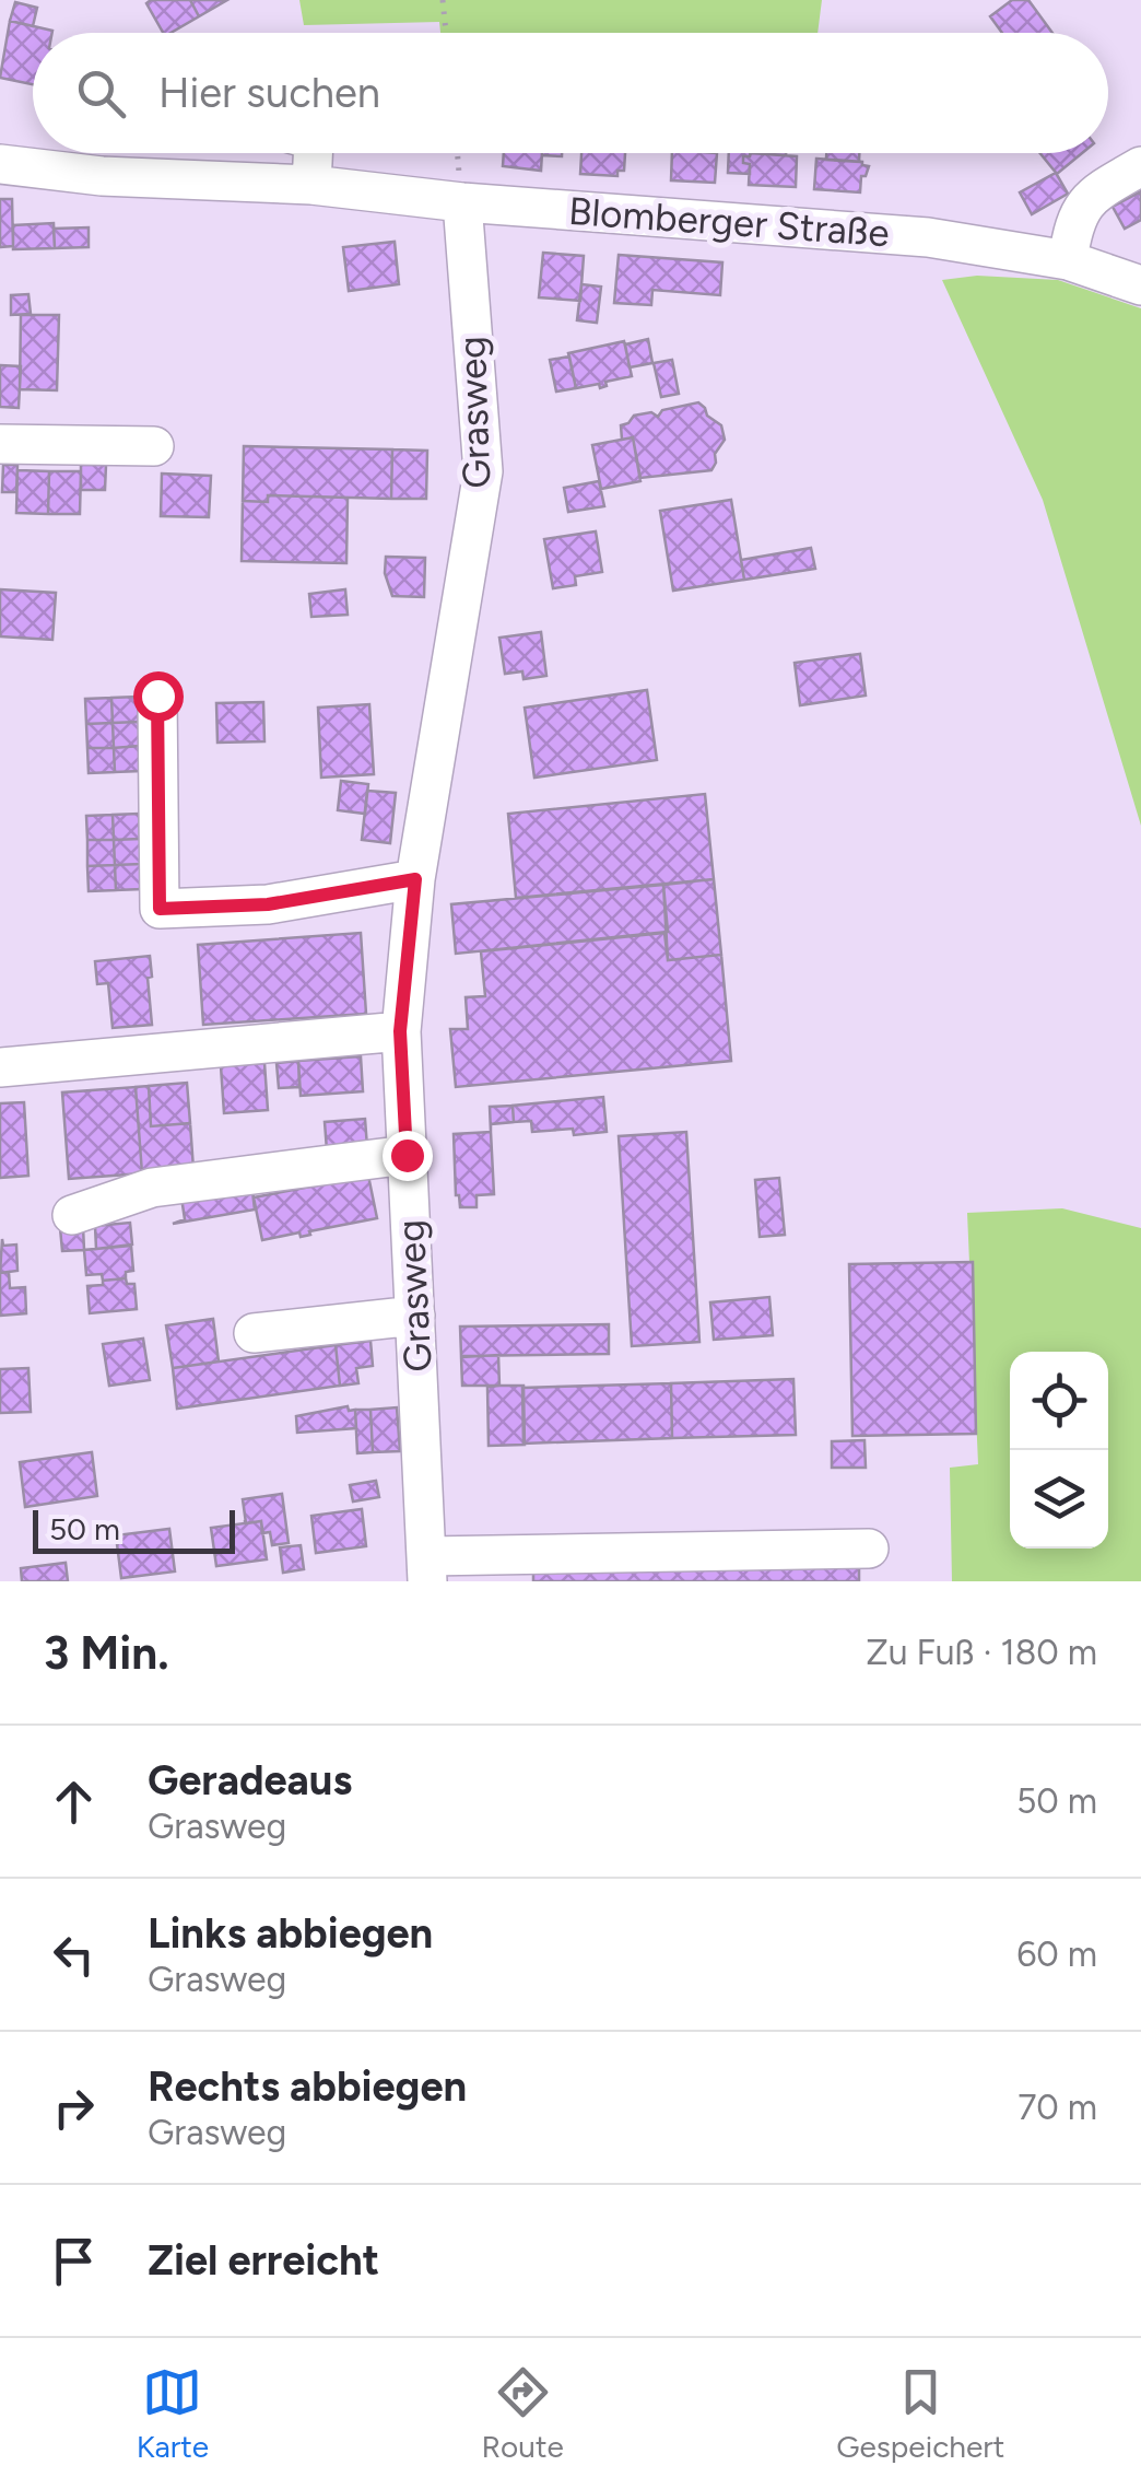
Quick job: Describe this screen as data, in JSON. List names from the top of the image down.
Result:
{
  "streets": {
    "street": ["Blomberger Straße", "Grasweg"]
  },
  "crossings": [
    ["Blomberger Straße", "Grasweg"]
  ],
  "scale_bar": "50 m",
  "page": {
    "search": "Hier suchen",
    "scale": "50 m",
    "heading": ["3 Min.", "Zu Fuß · 180 m"],
    "list": [
      ["Geradeaus", "Grasweg", "50 m"],
      ["Links abbiegen", "Grasweg", "60 m"],
      ["Rechts abbiegen", "Grasweg", "70 m"],
      "Ziel erreicht"
    ],
    "nav": ["Karte", "Route", "Gespeichert"]
  }
}
